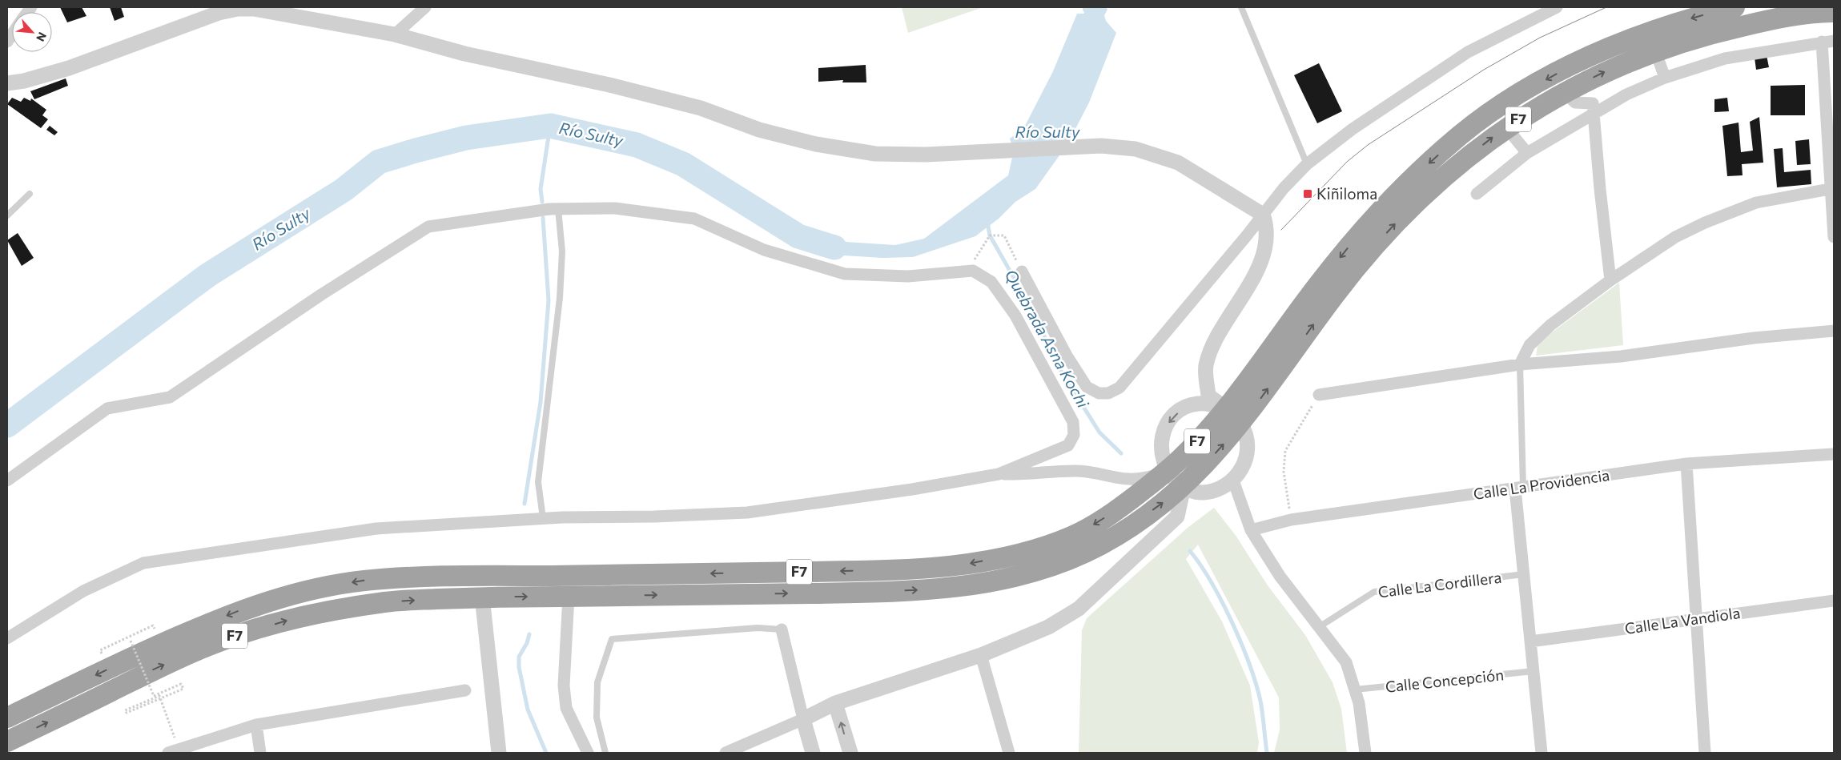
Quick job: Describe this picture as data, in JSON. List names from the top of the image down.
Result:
{
  "streets": {
    "highway": ["F7"],
    "street": ["Calle La Providencia", "Calle La Vandiola"],
    "lane": ["Calle La Cordillera", "Calle Concepción"]
  },
  "water": ["Río Sulty", "Quebrada Asna Kochi"],
  "places": {
    "transit": ["Kiñiloma"]
  },
  "north": "bottom right"
}
